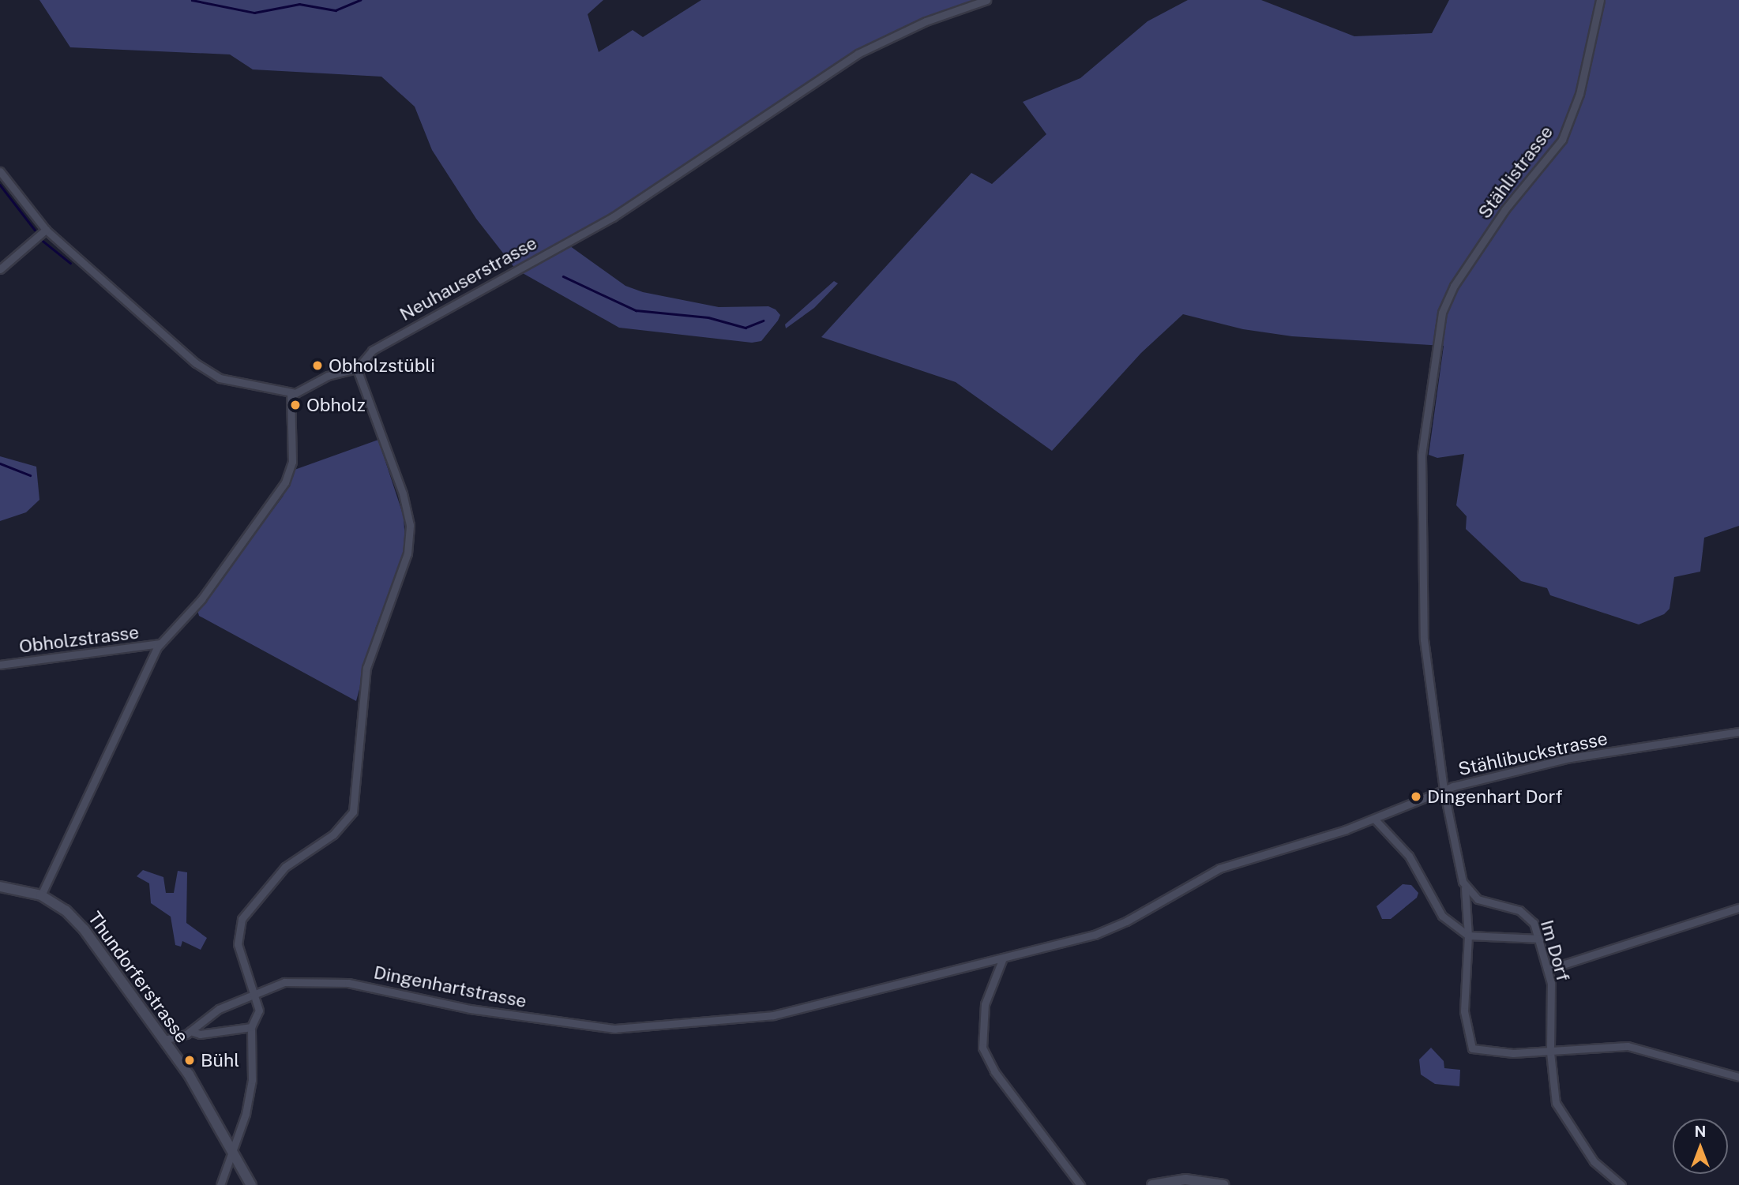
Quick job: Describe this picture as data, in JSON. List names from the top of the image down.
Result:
{
  "streets": {
    "street": [
      "Stählistrasse",
      "Neuhauserstrasse",
      "Obholzstrasse",
      "Stählibuckstrasse",
      "Im Dorf",
      "Thundorferstrasse",
      "Dingenhartstrasse"
    ]
  },
  "crossings": [
    ["Stählistrasse", "Stählibuckstrasse"],
    ["Stählibuckstrasse", "Dingenhartstrasse"],
    ["Thundorferstrasse", "Dingenhartstrasse"]
  ],
  "places": [
    "Obholzstübli",
    "Obholz",
    "Dingenhart Dorf",
    "Bühl"
  ],
  "north": "top"
}
